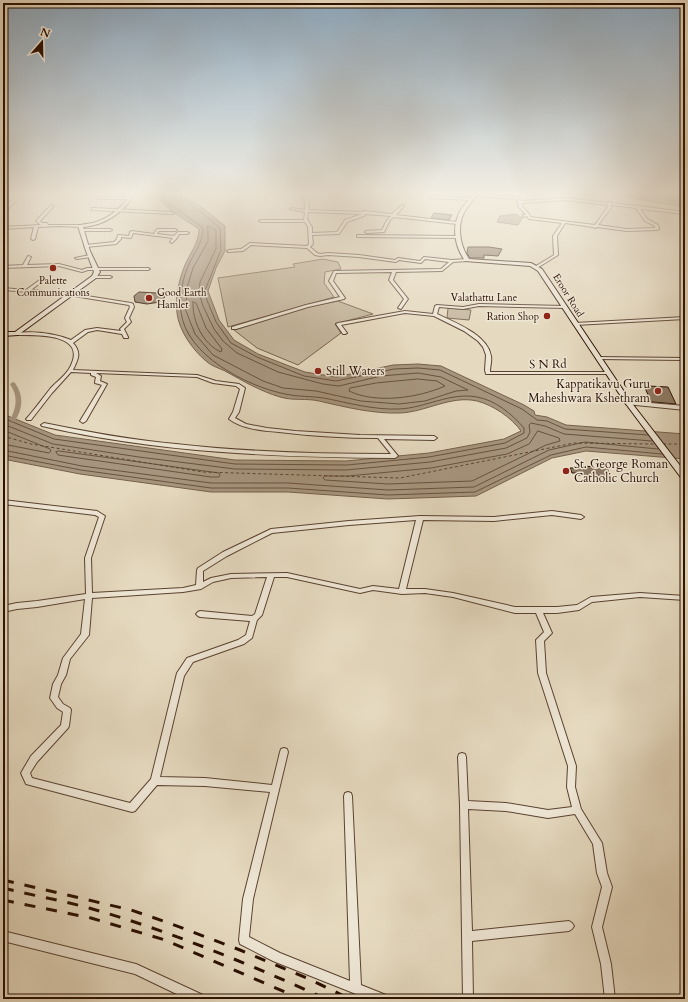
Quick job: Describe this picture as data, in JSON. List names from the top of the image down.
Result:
{
  "streets": {
    "main road": ["Eroor Road"],
    "street": ["Valathattu Lane", "S N Rd"]
  },
  "crossings": [
    ["Eroor Road", "Valathattu Lane"],
    ["Eroor Road", "S N Rd"],
    ["Valathattu Lane", "S N Rd"]
  ],
  "places": [
    "Palette Communications",
    "Good Earth Hamlet",
    "Ration Shop",
    "Still Waters",
    "Kappatikavu Guru Maheshwara Kshethram",
    "St. George Roman Catholic Church"
  ],
  "north": "top"
}
